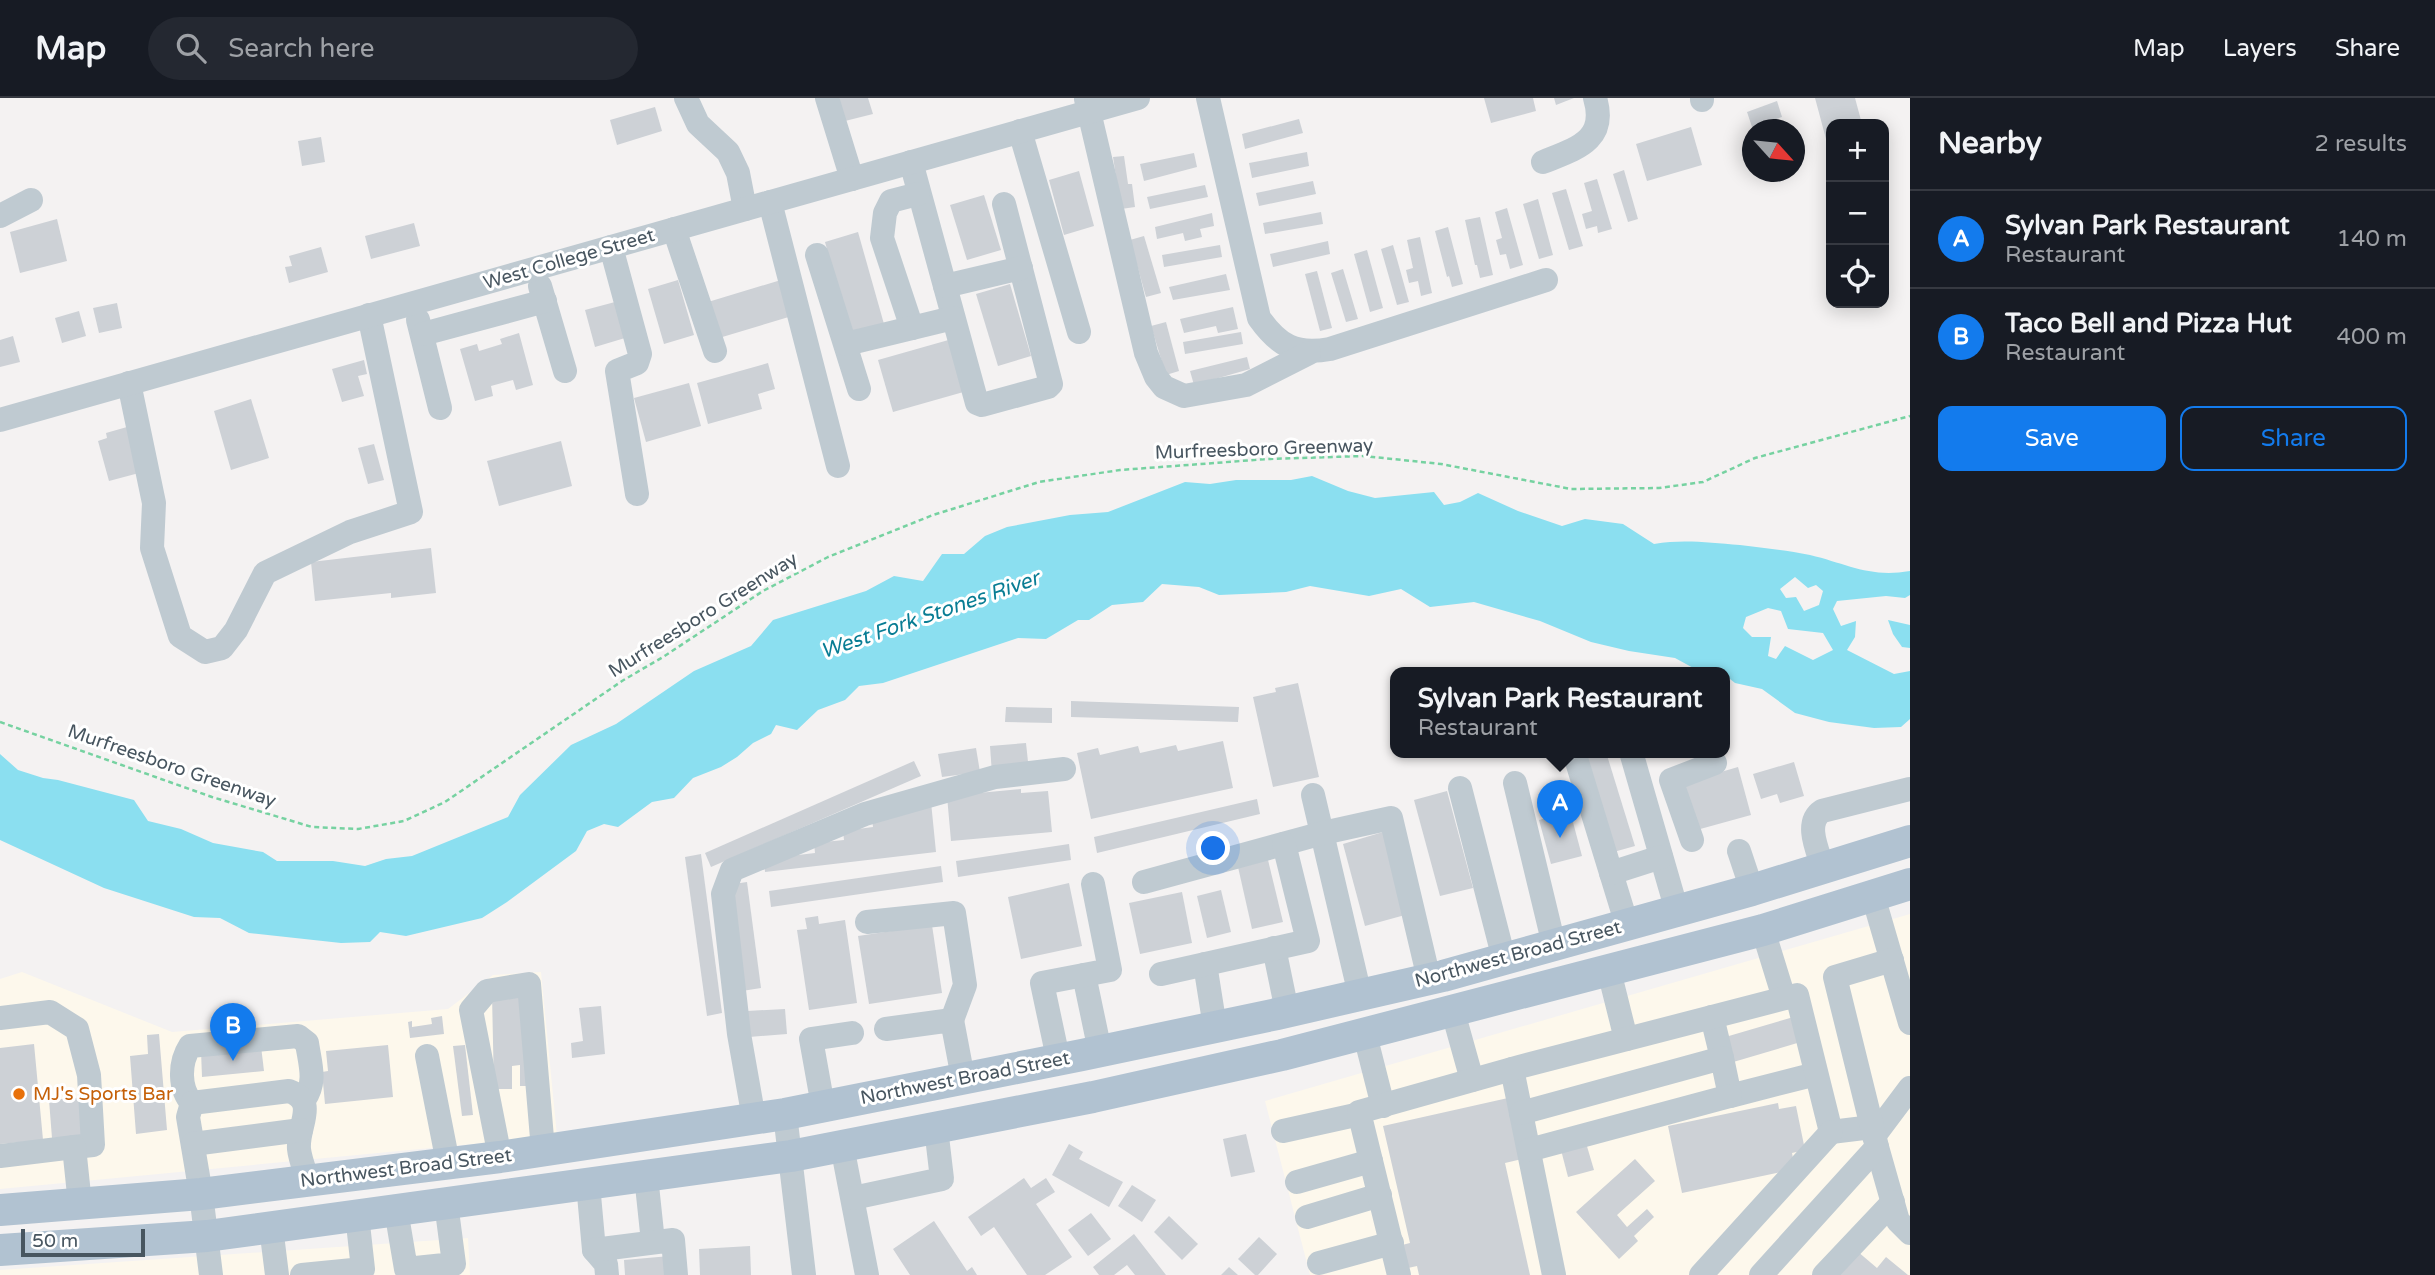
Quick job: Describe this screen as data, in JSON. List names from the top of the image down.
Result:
{
  "streets": {
    "main road": ["Northwest Broad Street"],
    "street": ["West College Street"],
    "path": ["Murfreesboro Greenway"]
  },
  "water": ["West Fork Stones River"],
  "places": ["MJ's Sports Bar"],
  "scale_bar": "50 m",
  "north": "bottom right",
  "page": {
    "header": "Map",
    "search": "Search here",
    "nav": ["Map", "Layers", "Share"],
    "heading": ["Nearby", "2 results"],
    "map_buttons": ["+", "−"],
    "list": [
      {
        "mark": "A",
        "name": "Sylvan Park Restaurant",
        "note": "Restaurant",
        "value": "140 m"
      },
      {
        "mark": "B",
        "name": "Taco Bell and Pizza Hut",
        "note": "Restaurant",
        "value": "400 m"
      }
    ],
    "buttons": ["Save", "Share"],
    "popup": ["Sylvan Park Restaurant", "Restaurant"],
    "pins": ["A", "B"],
    "scale": "50 m"
  }
}
